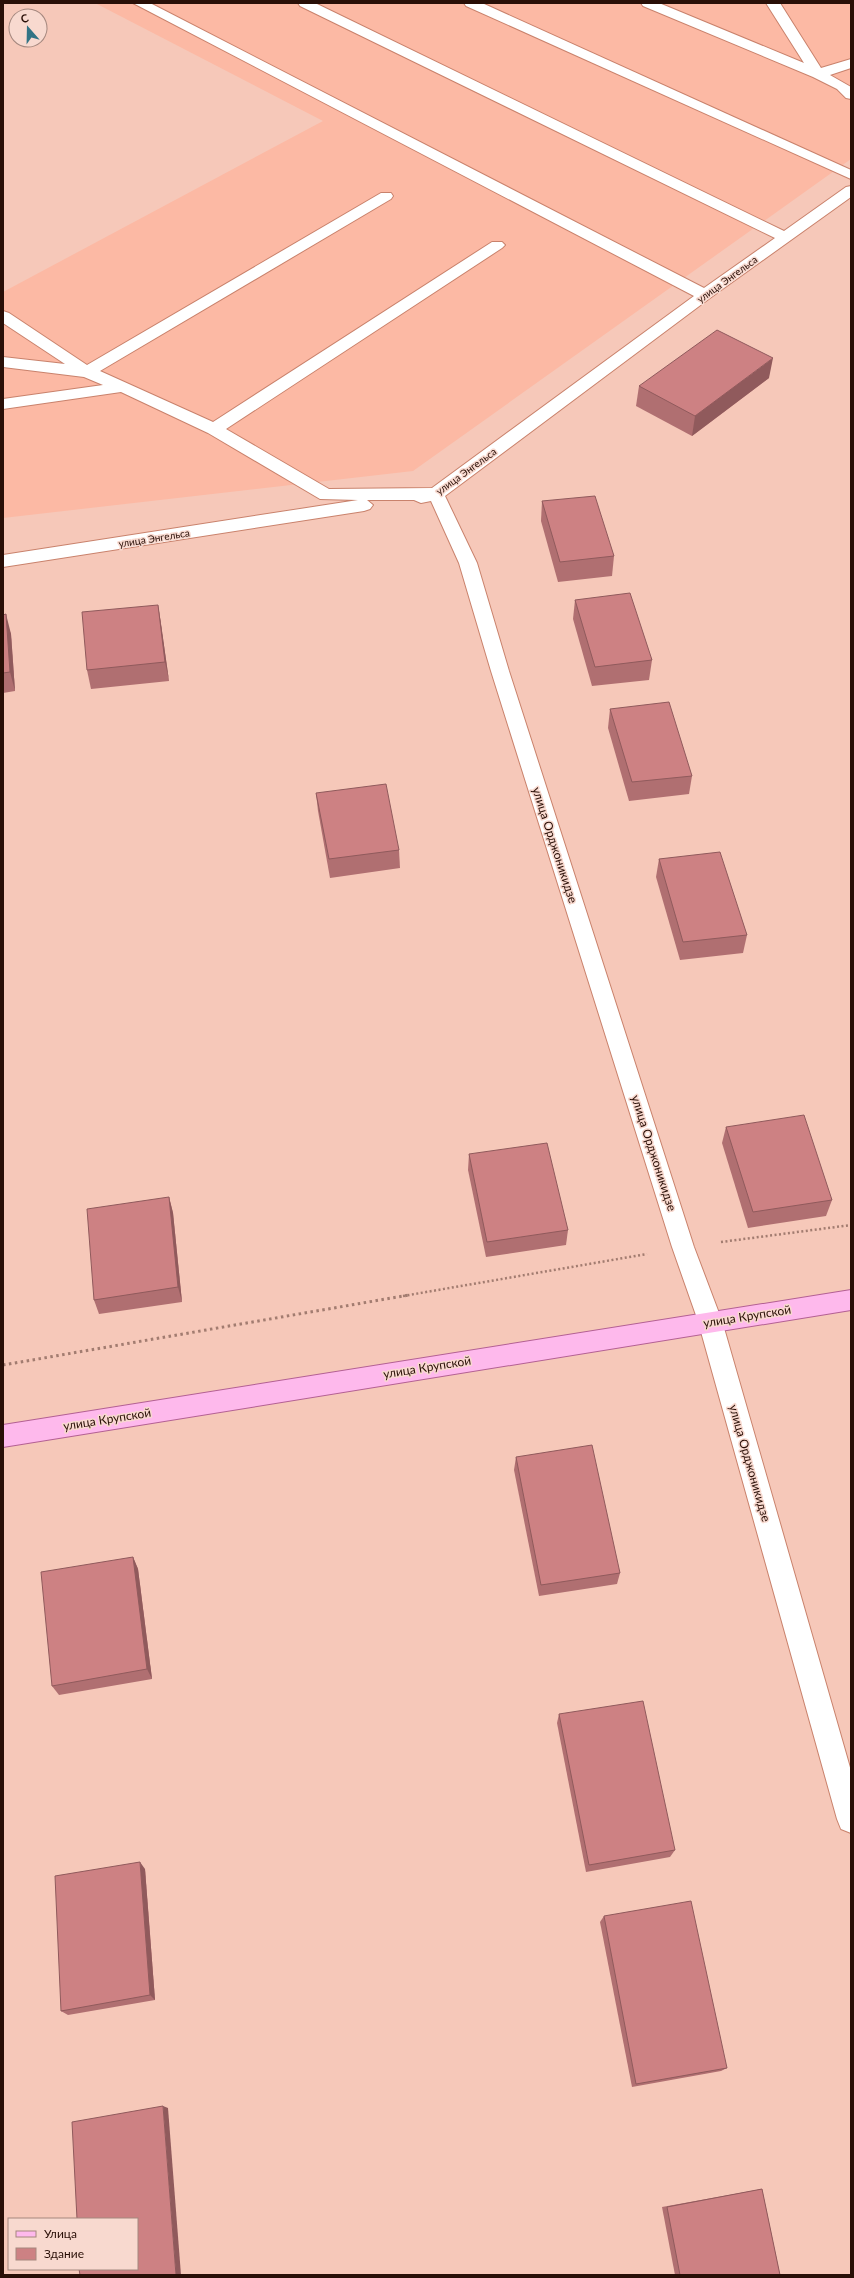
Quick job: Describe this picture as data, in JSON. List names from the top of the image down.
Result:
{
  "streets": {
    "main road": ["улица Крупской"],
    "street": ["улица Энгельса", "улица Орджоникидзе"]
  },
  "crossings": [
    ["улица Энгельса", "улица Орджоникидзе"],
    ["улица Орджоникидзе", "улица Крупской"]
  ],
  "legend": ["Улица", "Здание"],
  "north": "top"
}
